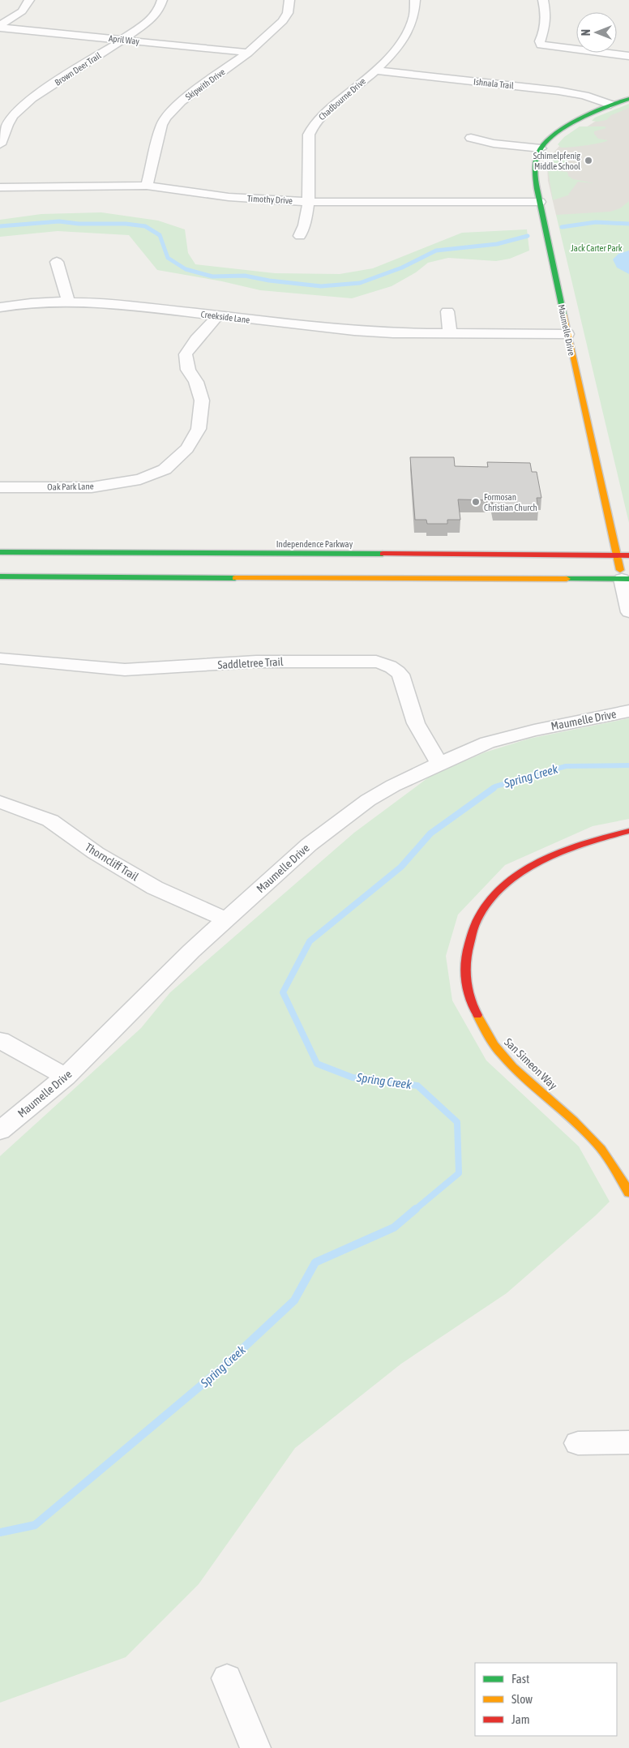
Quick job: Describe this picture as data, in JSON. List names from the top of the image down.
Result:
{
  "streets": {
    "street": [
      "April Way",
      "Brown Deer Trail",
      "Ishnala Trail",
      "Skipwith Drive",
      "Chadbourne Drive",
      "Timothy Drive",
      "Creekside Lane",
      "Maumelle Drive",
      "Oak Park Lane",
      "Independence Parkway",
      "Saddletree Trail",
      "Thorncliff Trail",
      "San Simeon Way"
    ]
  },
  "crossings": [
    ["April Way", "Brown Deer Trail"],
    ["April Way", "Skipwith Drive"],
    ["Ishnala Trail", "Chadbourne Drive"],
    ["Skipwith Drive", "Timothy Drive"],
    ["Chadbourne Drive", "Timothy Drive"],
    ["Timothy Drive", "Maumelle Drive"],
    ["Creekside Lane", "Maumelle Drive"],
    ["Creekside Lane", "Oak Park Lane"],
    ["Maumelle Drive", "Independence Parkway"],
    ["Maumelle Drive", "Saddletree Trail"],
    ["Maumelle Drive", "Thorncliff Trail"]
  ],
  "water": ["Spring Creek"],
  "parks": ["Jack Carter Park"],
  "places": ["Schimelpfenig Middle School", "Formosan Christian Church"],
  "legend": ["Fast", "Slow", "Jam"],
  "north": "left"
}
